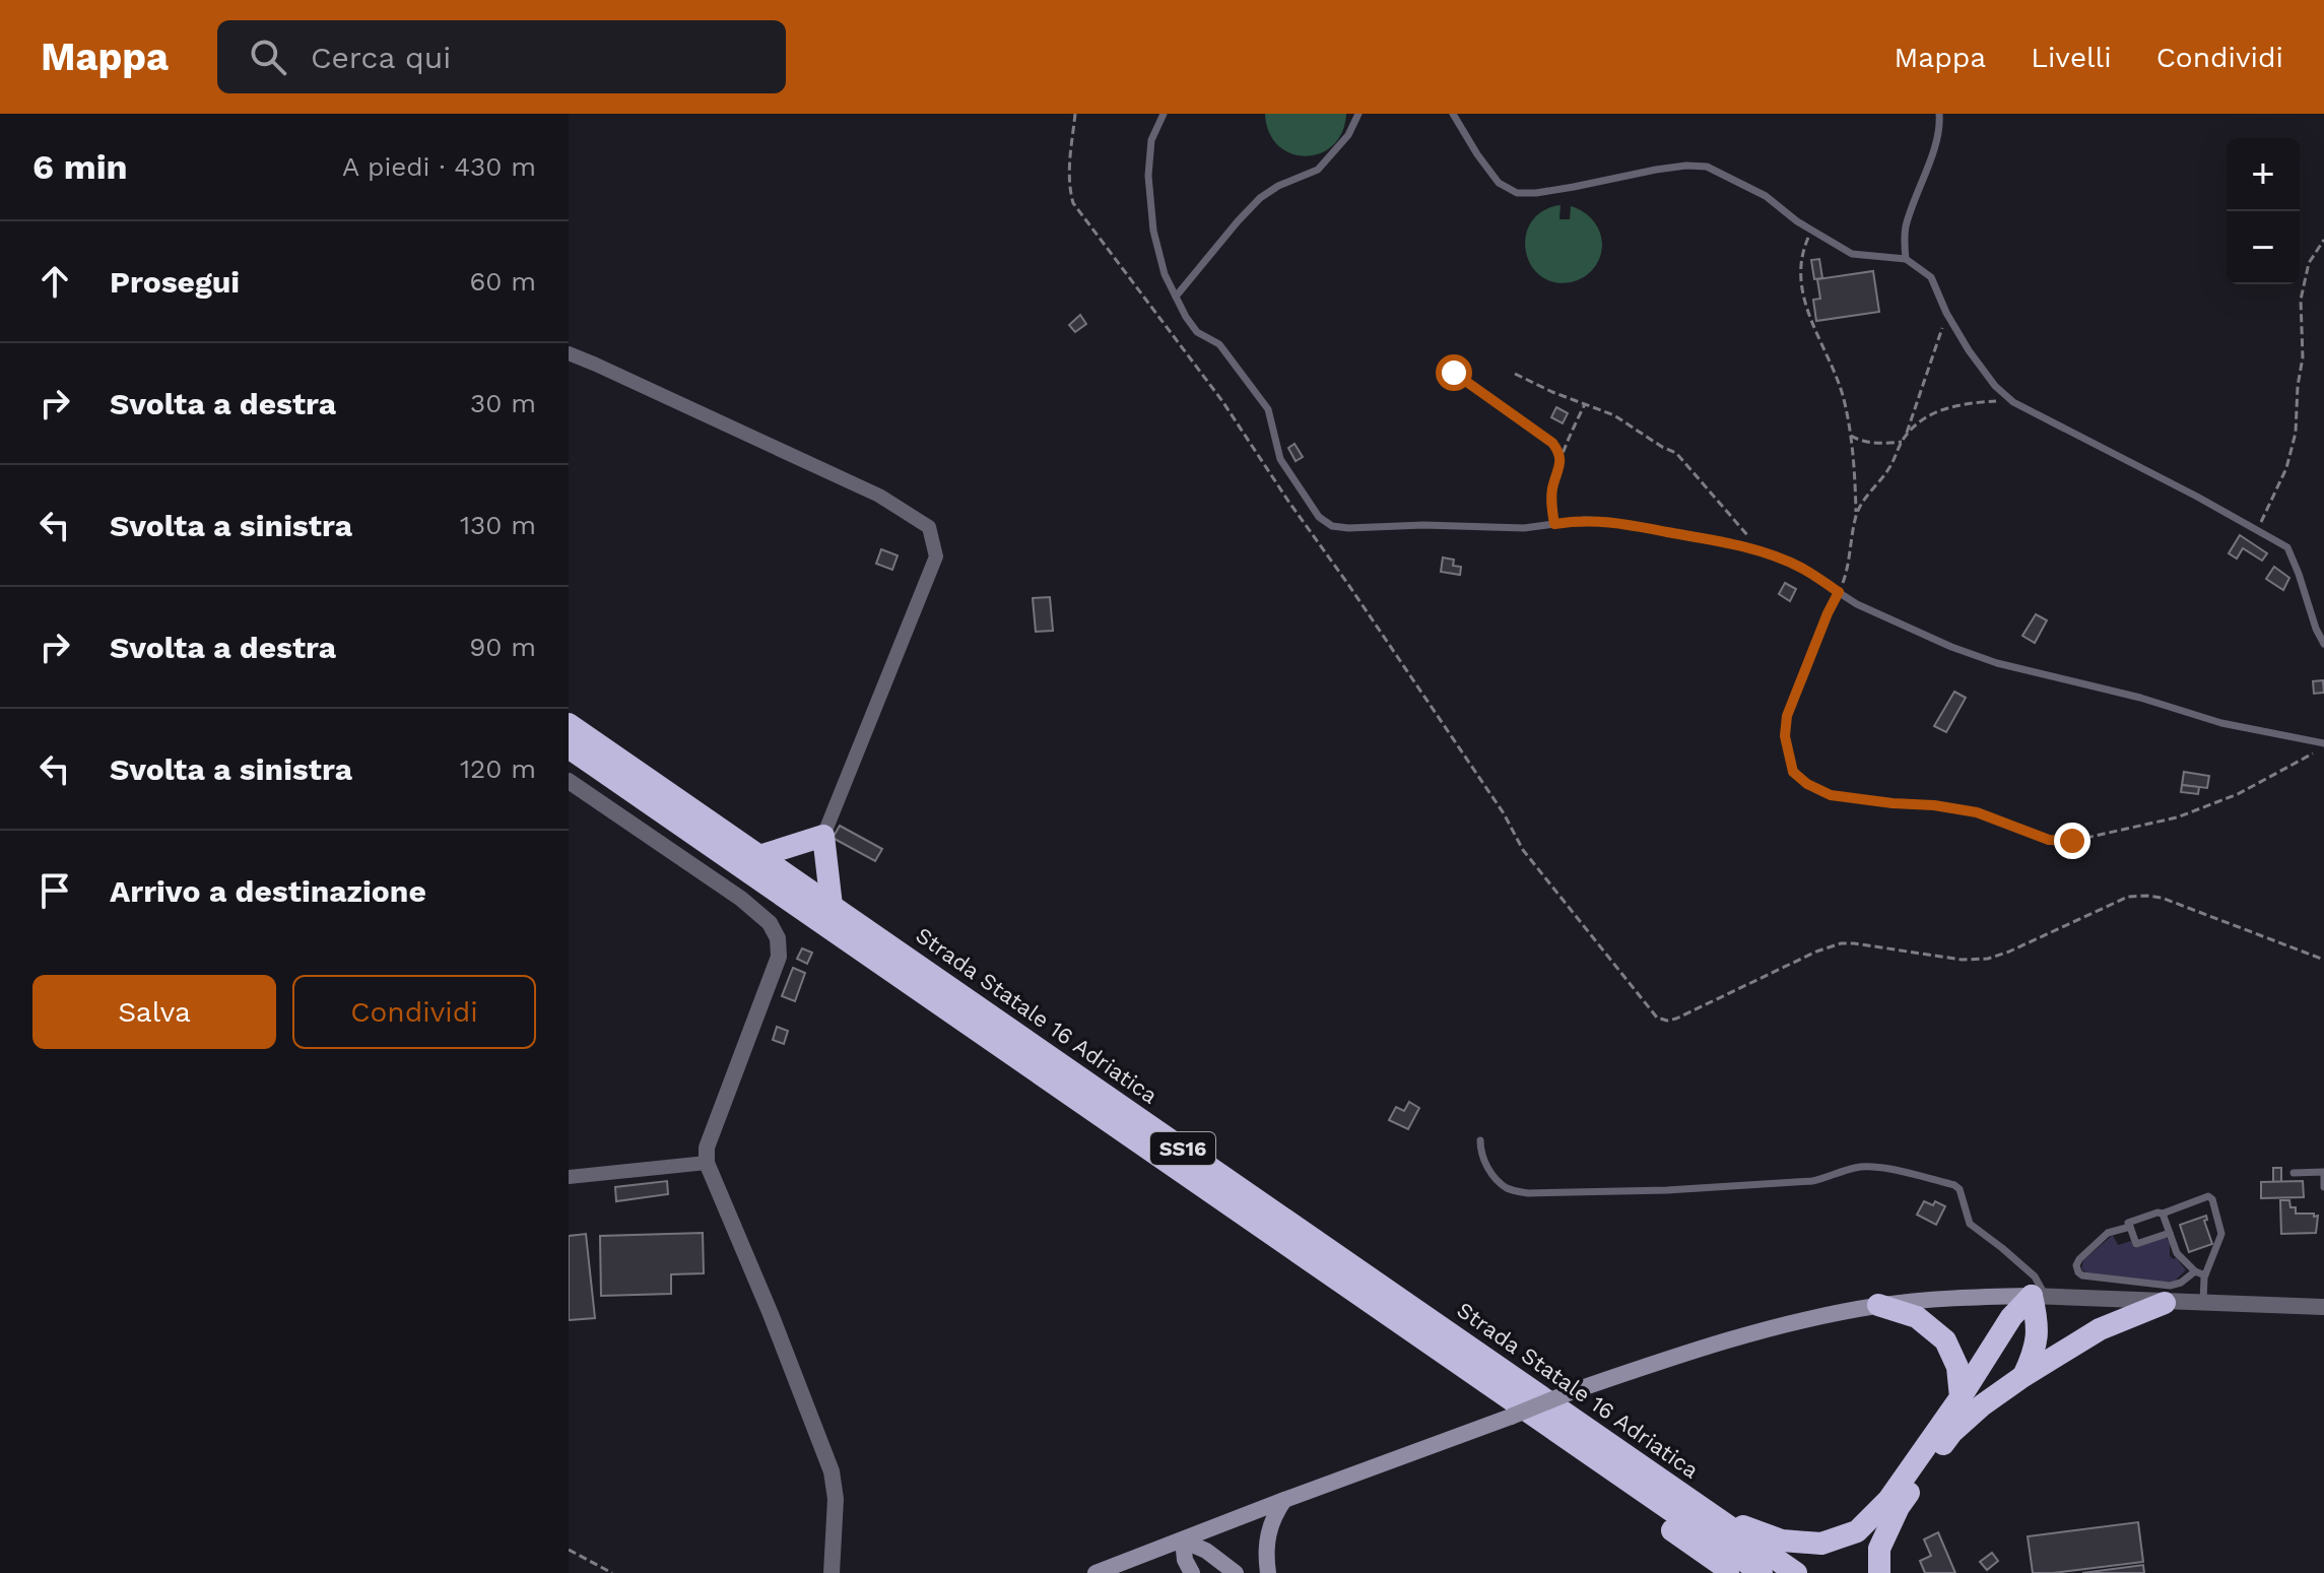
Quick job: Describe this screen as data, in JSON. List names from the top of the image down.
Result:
{
  "streets": {
    "highway": ["Strada Statale 16 Adriatica", "SS16"]
  },
  "page": {
    "header": "Mappa",
    "search": "Cerca qui",
    "nav": ["Mappa", "Livelli", "Condividi"],
    "heading": ["6 min", "A piedi · 430 m"],
    "map_buttons": ["+", "−"],
    "list": [
      ["Prosegui", "60 m"],
      ["Svolta a destra", "30 m"],
      ["Svolta a sinistra", "130 m"],
      ["Svolta a destra", "90 m"],
      ["Svolta a sinistra", "120 m"],
      "Arrivo a destinazione"
    ],
    "buttons": ["Salva", "Condividi"]
  }
}
